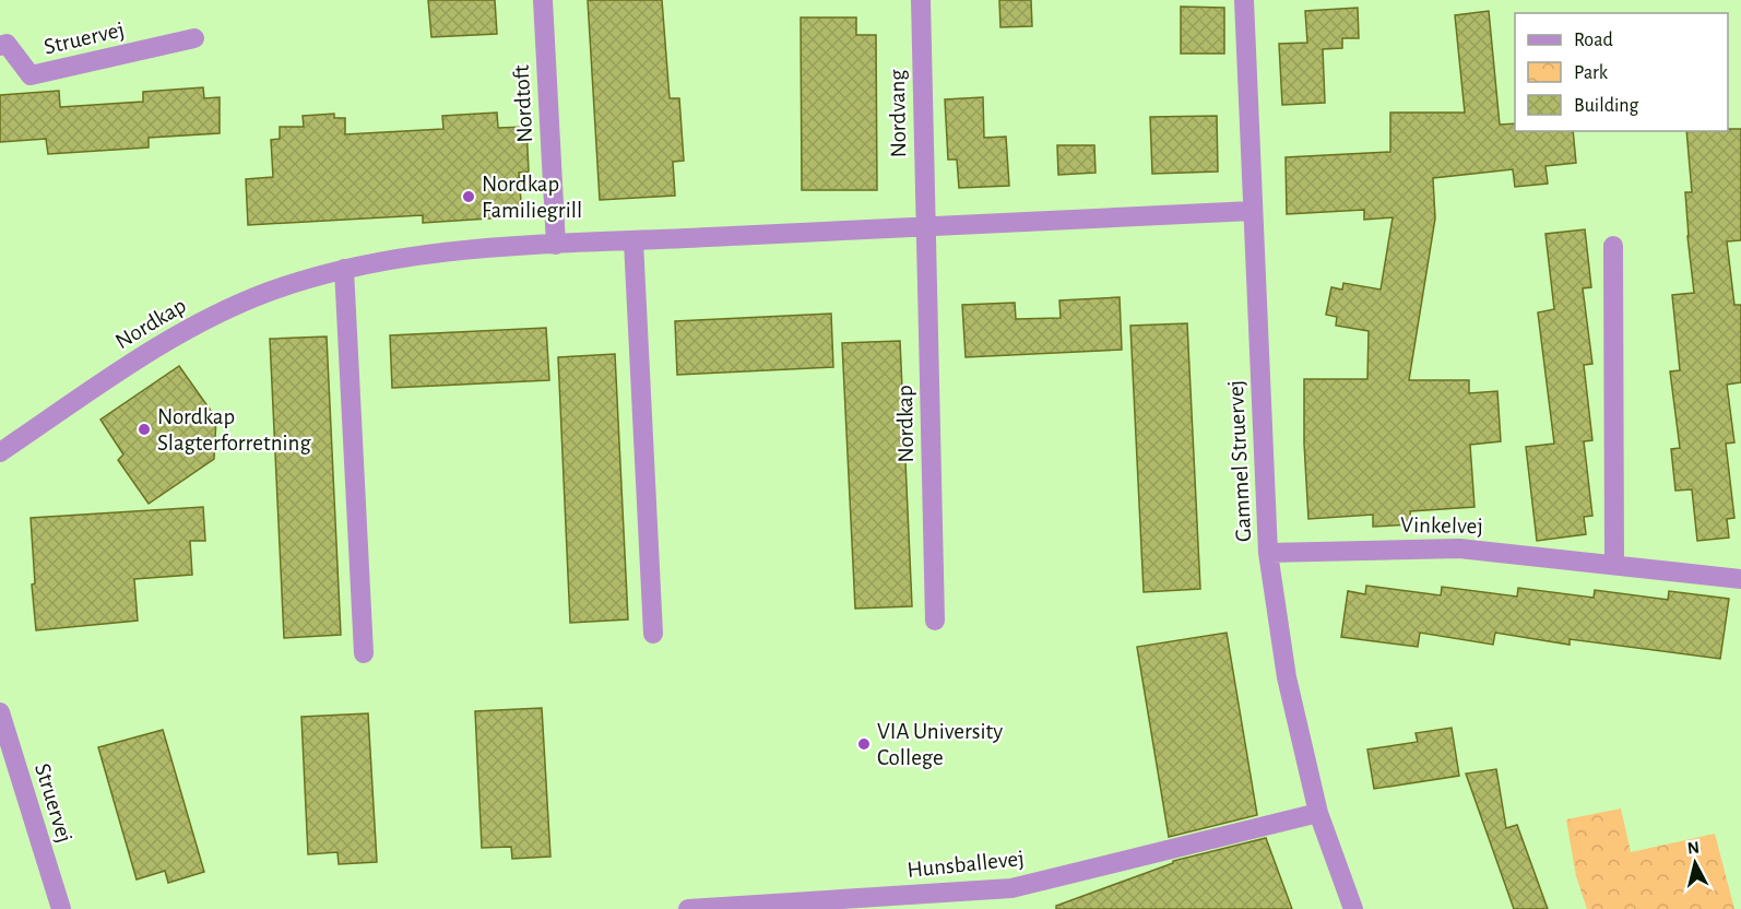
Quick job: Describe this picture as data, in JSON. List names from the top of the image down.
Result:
{
  "streets": {
    "street": [
      "Struervej",
      "Nordtoft",
      "Nordvang",
      "Nordkap",
      "Gammel Struervej",
      "Vinkelvej",
      "Hunsballevej"
    ]
  },
  "crossings": [
    ["Nordtoft", "Nordkap"],
    ["Nordvang", "Nordkap"],
    ["Nordkap", "Gammel Struervej"],
    ["Gammel Struervej", "Vinkelvej"],
    ["Gammel Struervej", "Hunsballevej"]
  ],
  "places": ["Nordkap Familiegrill", "Nordkap Slagterforretning", "VIA University College"],
  "legend": ["Road", "Park", "Building"],
  "north": "top"
}
